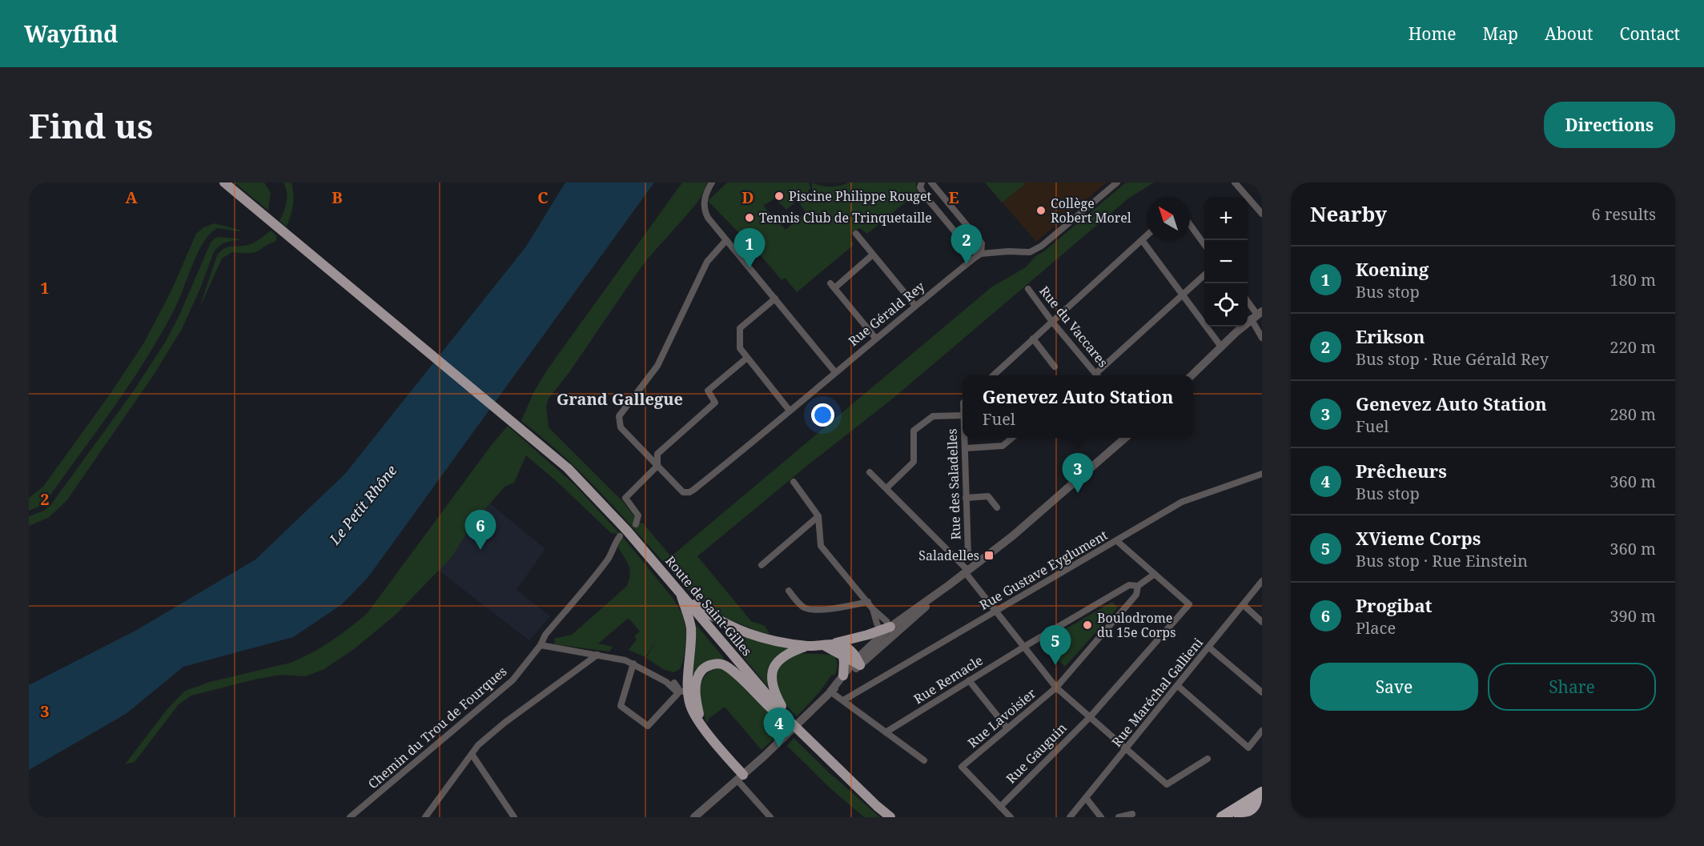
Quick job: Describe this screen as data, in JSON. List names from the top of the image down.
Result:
{
  "streets": {
    "main road": ["Route de Saint-Gilles"],
    "street": [
      "Rue Gérald Rey",
      "Rue du Vaccares",
      "Rue des Saladelles",
      "Rue Gustave Eyglument",
      "Rue Remacle",
      "Rue Maréchal Gallieni",
      "Rue Lavoisier",
      "Chemin du Trou de Fourques",
      "Rue Gauguin"
    ]
  },
  "crossings": [
    ["Rue Remacle", "Rue Lavoisier"],
    ["Rue Lavoisier", "Rue Gauguin"]
  ],
  "districts": ["Grand Gallegue"],
  "water": ["Le Petit Rhône"],
  "places": {
    "other": [
      "Piscine Philippe Rouget",
      "Collège Robert Morel",
      "Tennis Club de Trinquetaille",
      "Boulodrome du 15e Corps"
    ],
    "transit": ["Saladelles"]
  },
  "north": "top left",
  "page": {
    "header": "Wayfind",
    "nav": [
      "Home",
      "Map",
      "About",
      "Contact"
    ],
    "buttons": [
      "Directions",
      ["Save", "Share"]
    ],
    "title": "Find us",
    "heading": ["Nearby", "6 results"],
    "map_buttons": ["+", "−"],
    "pins": [
      "2",
      "1",
      "3",
      "6",
      "5",
      "4"
    ],
    "list": [
      {
        "mark": "1",
        "name": "Koening",
        "note": "Bus stop",
        "value": "180 m"
      },
      {
        "mark": "2",
        "name": "Erikson",
        "note": "Bus stop · Rue Gérald Rey",
        "value": "220 m"
      },
      {
        "mark": "3",
        "name": "Genevez Auto Station",
        "note": "Fuel",
        "value": "280 m"
      },
      {
        "mark": "4",
        "name": "Prêcheurs",
        "note": "Bus stop",
        "value": "360 m"
      },
      {
        "mark": "5",
        "name": "XVieme Corps",
        "note": "Bus stop · Rue Einstein",
        "value": "360 m"
      },
      {
        "mark": "6",
        "name": "Progibat",
        "note": "Place",
        "value": "390 m"
      }
    ],
    "popup": ["Genevez Auto Station", "Fuel"]
  },
  "grid": {
    "columns": [
      "A",
      "B",
      "C",
      "D",
      "E"
    ],
    "rows": ["1", "2", "3"]
  }
}
